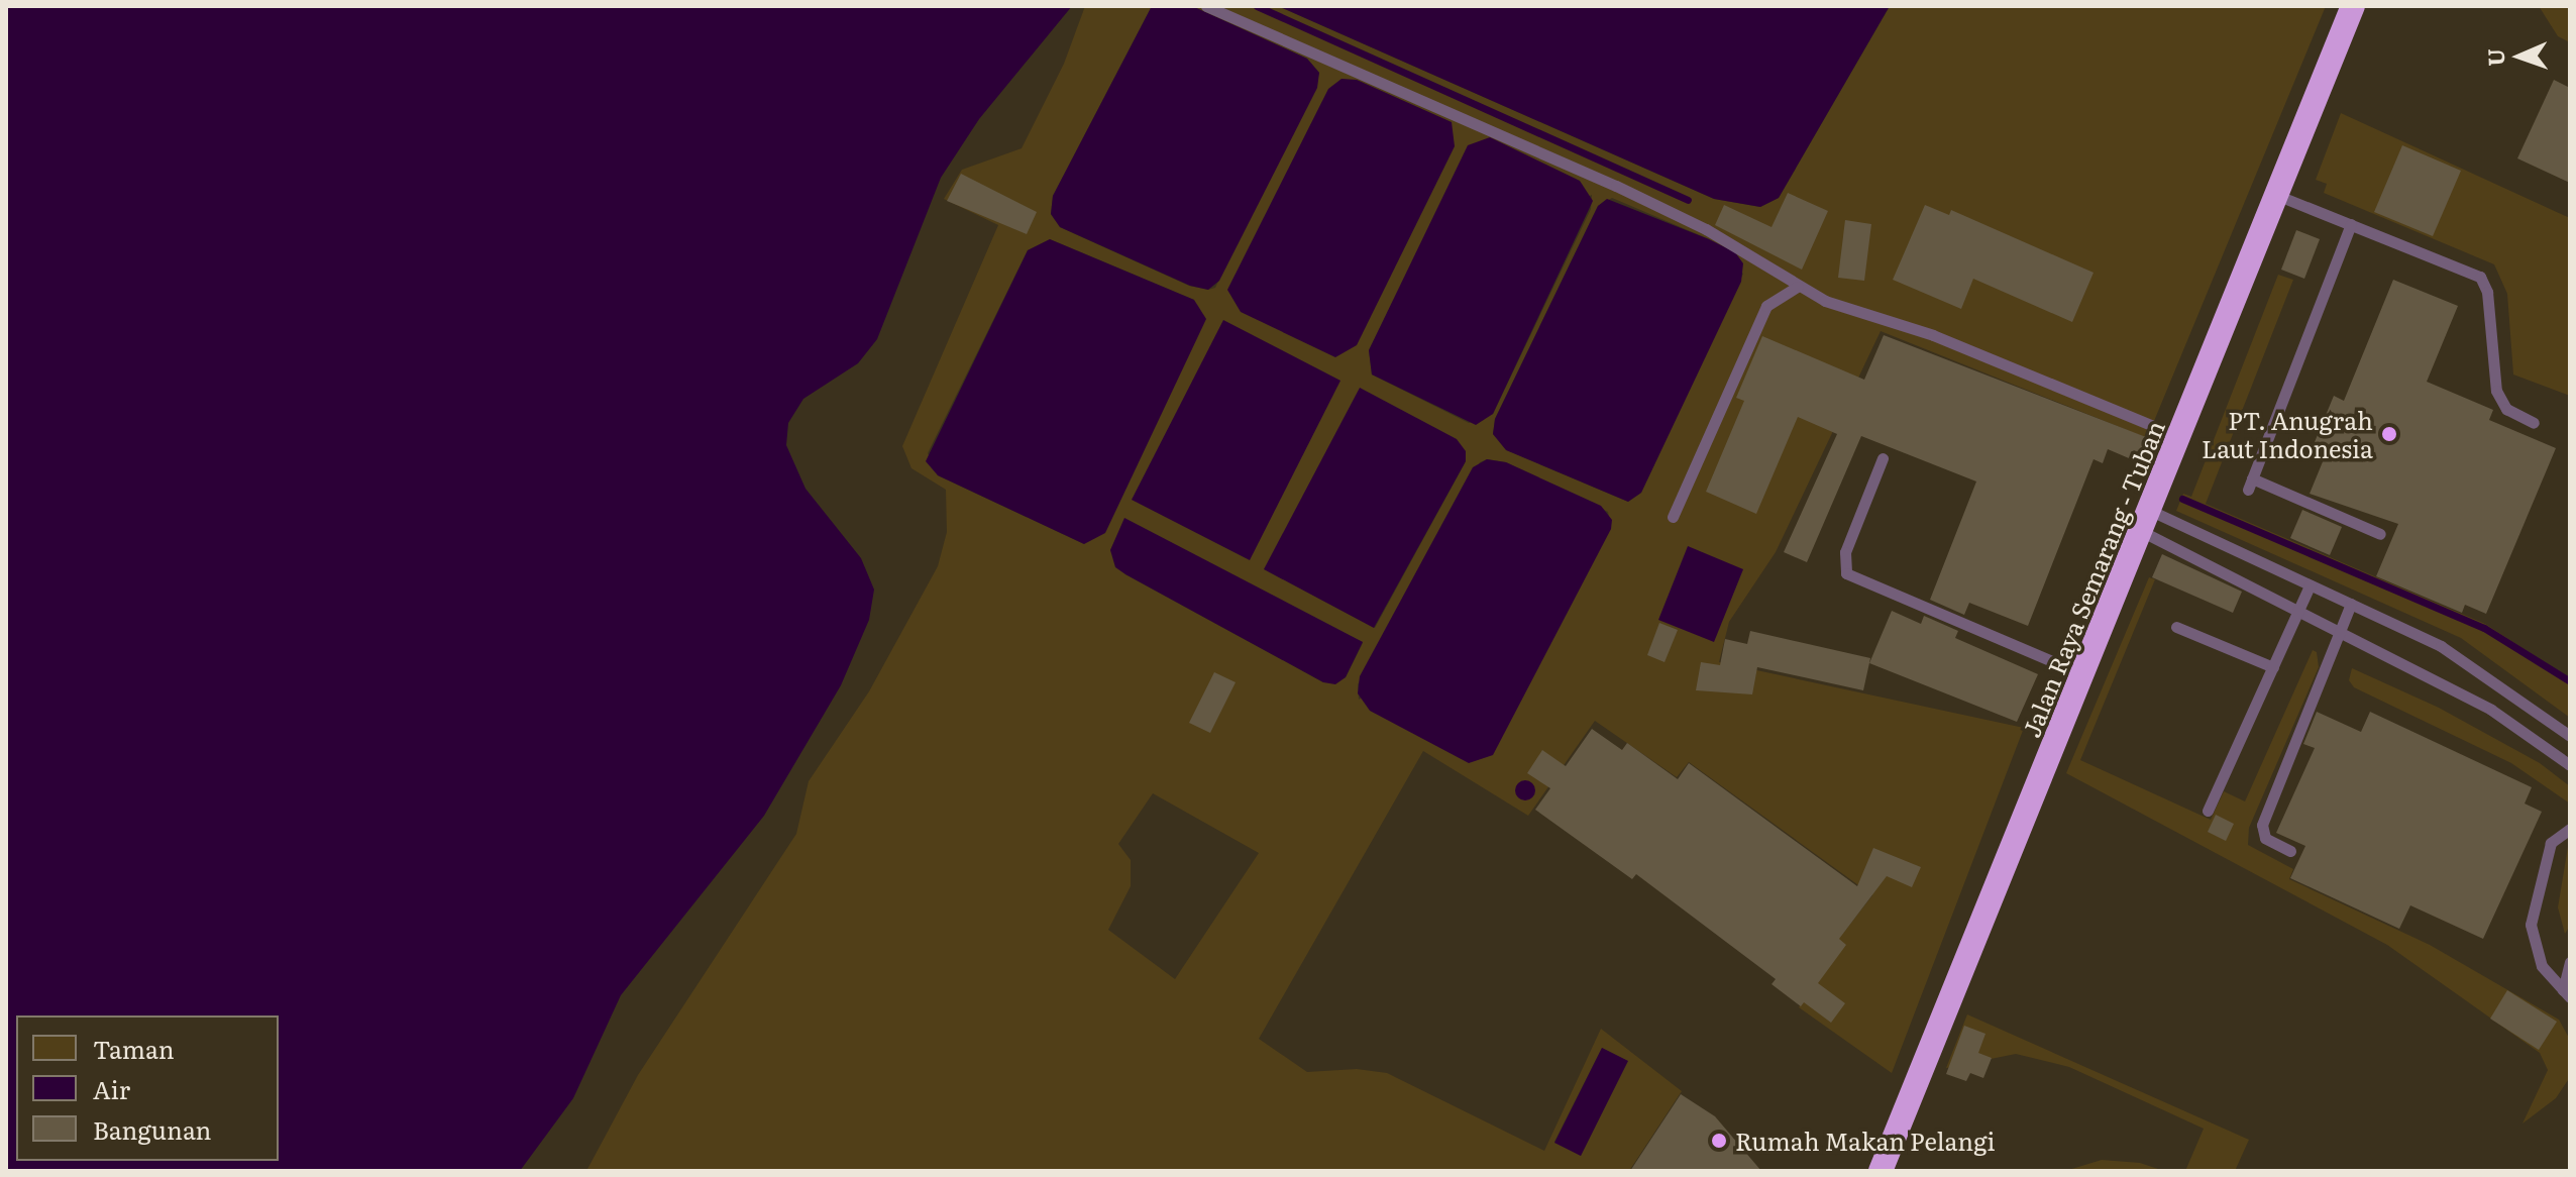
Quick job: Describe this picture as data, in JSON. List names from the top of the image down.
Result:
{
  "streets": {
    "highway": ["Jalan Raya Semarang - Tuban"]
  },
  "places": ["PT. Anugrah Laut Indonesia", "Rumah Makan Pelangi"],
  "legend": ["Taman", "Air", "Bangunan"],
  "north": "left"
}
